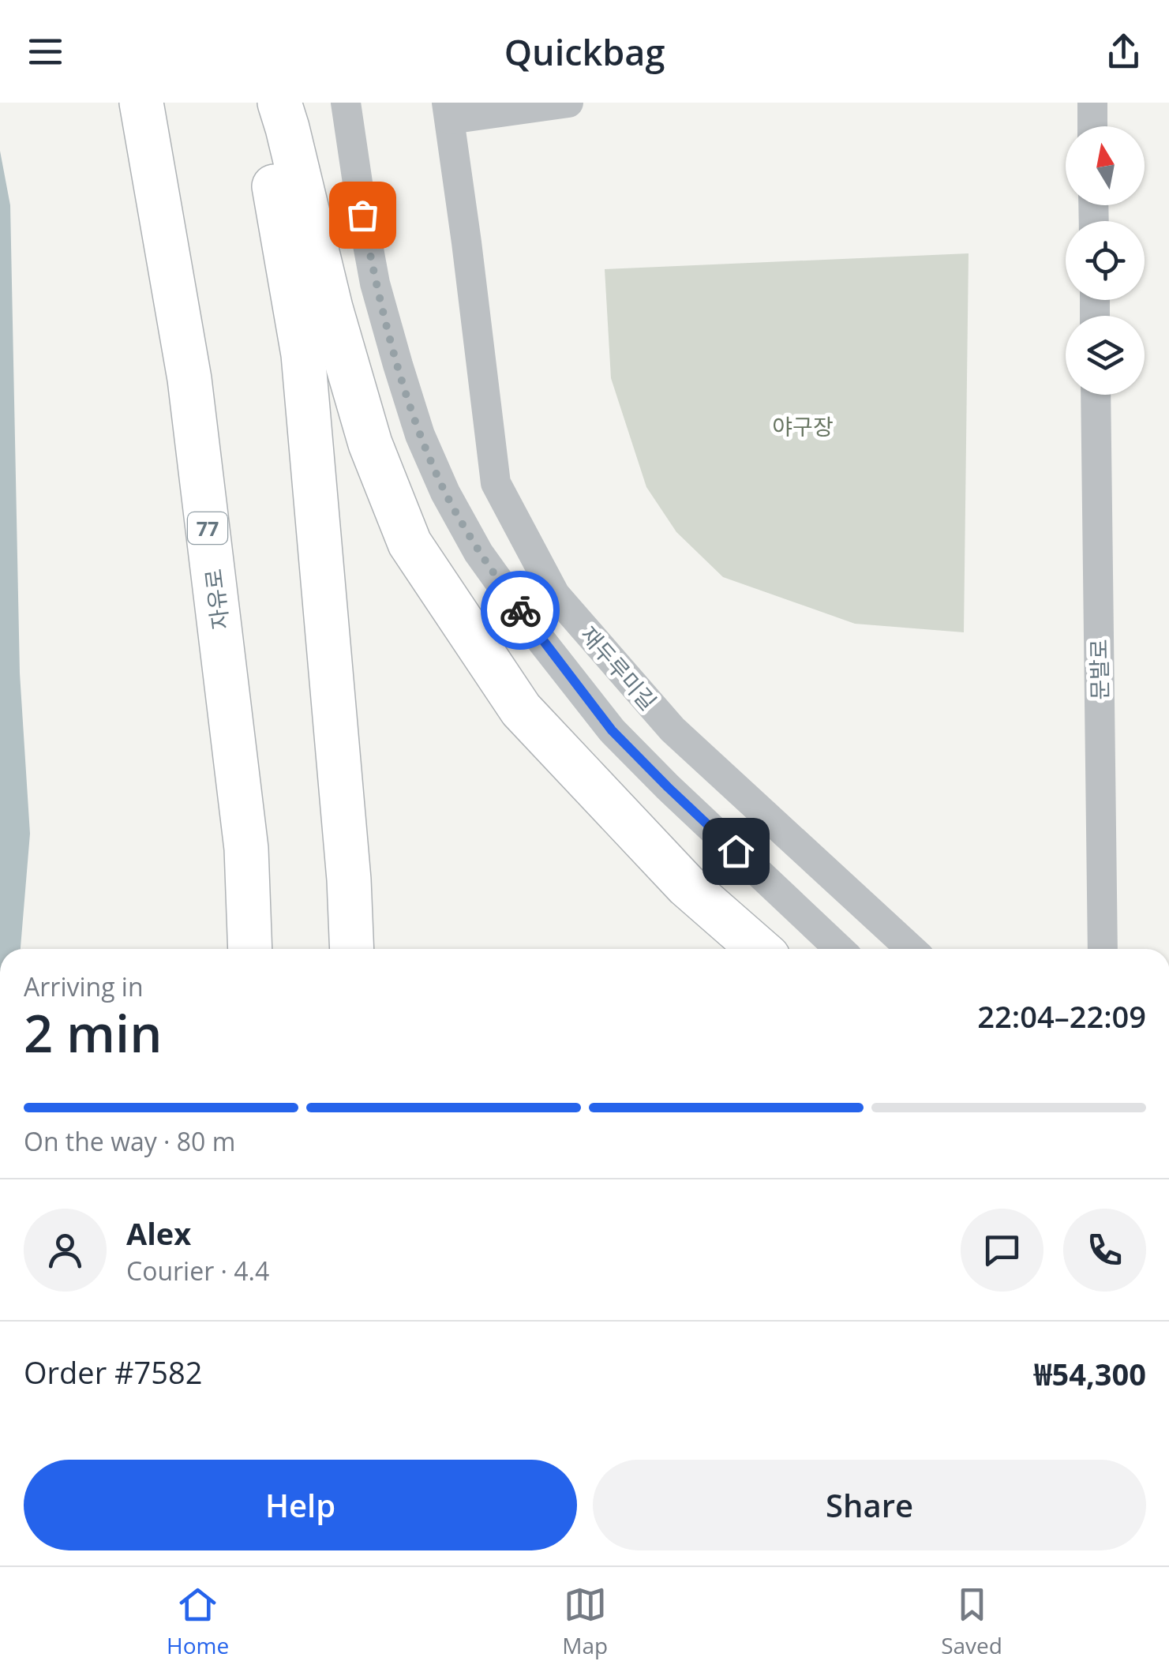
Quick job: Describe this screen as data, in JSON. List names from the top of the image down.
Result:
{
  "streets": {
    "highway": ["77", "자유로"],
    "street": ["재두루미길", "문발로"]
  },
  "parks": ["야구장"],
  "north": "top",
  "page": {
    "header": "Quickbag",
    "heading": ["2 min", "Arriving in", "22:04–22:09"],
    "panel": [
      "Alex",
      "Courier · 4.4",
      "Order #7582",
      "₩54,300"
    ],
    "bar": "On the way · 80 m",
    "buttons": ["Help", "Share"],
    "tabs": ["Home", "Map", "Saved"]
  }
}
